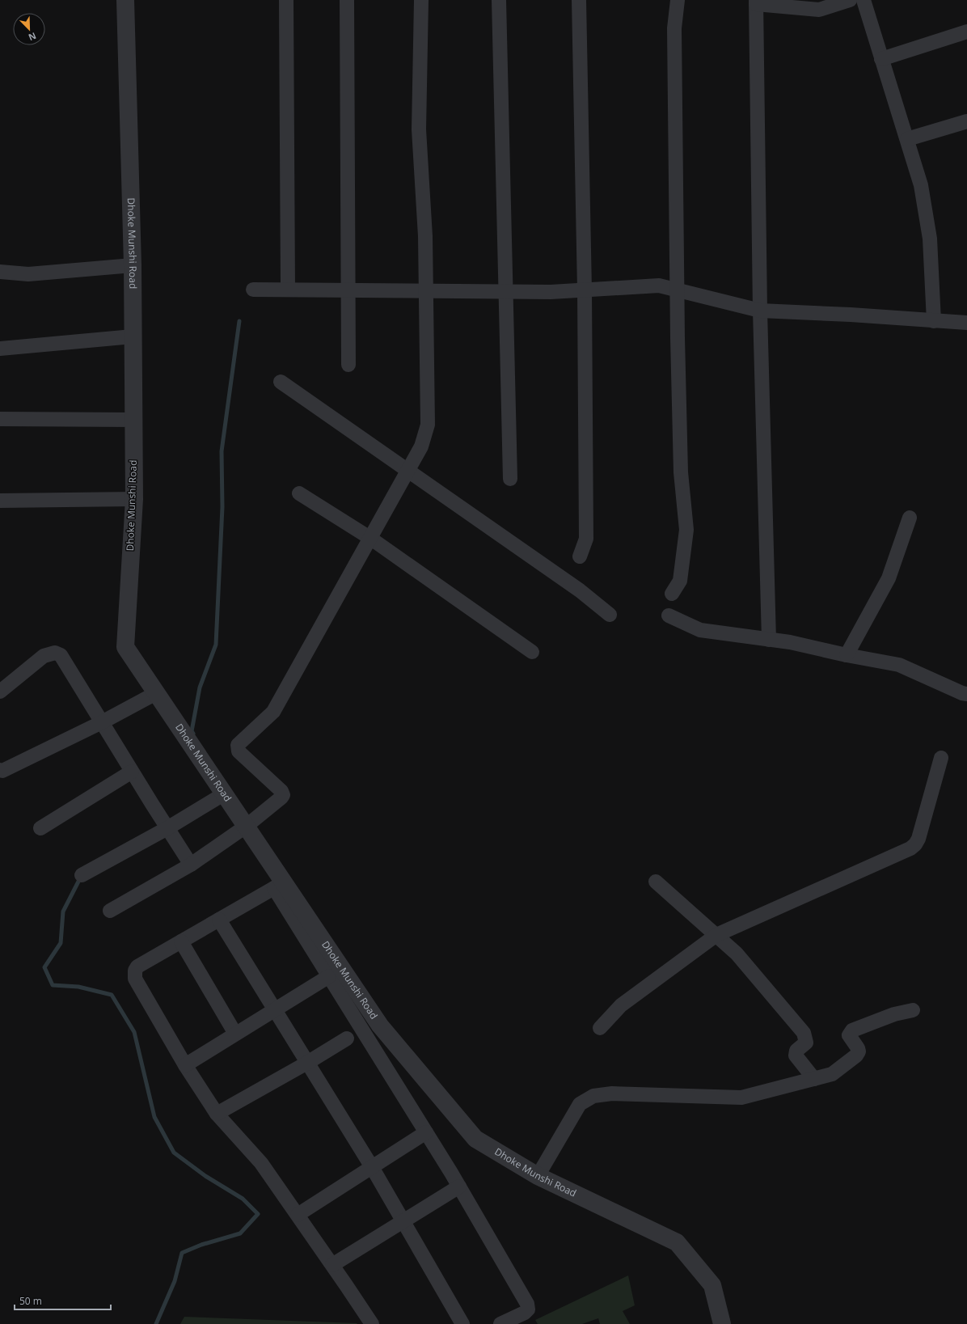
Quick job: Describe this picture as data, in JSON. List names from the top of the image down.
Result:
{
  "streets": {
    "street": ["Dhoke Munshi Road"]
  },
  "scale_bar": "50 m",
  "north": "bottom right"
}
